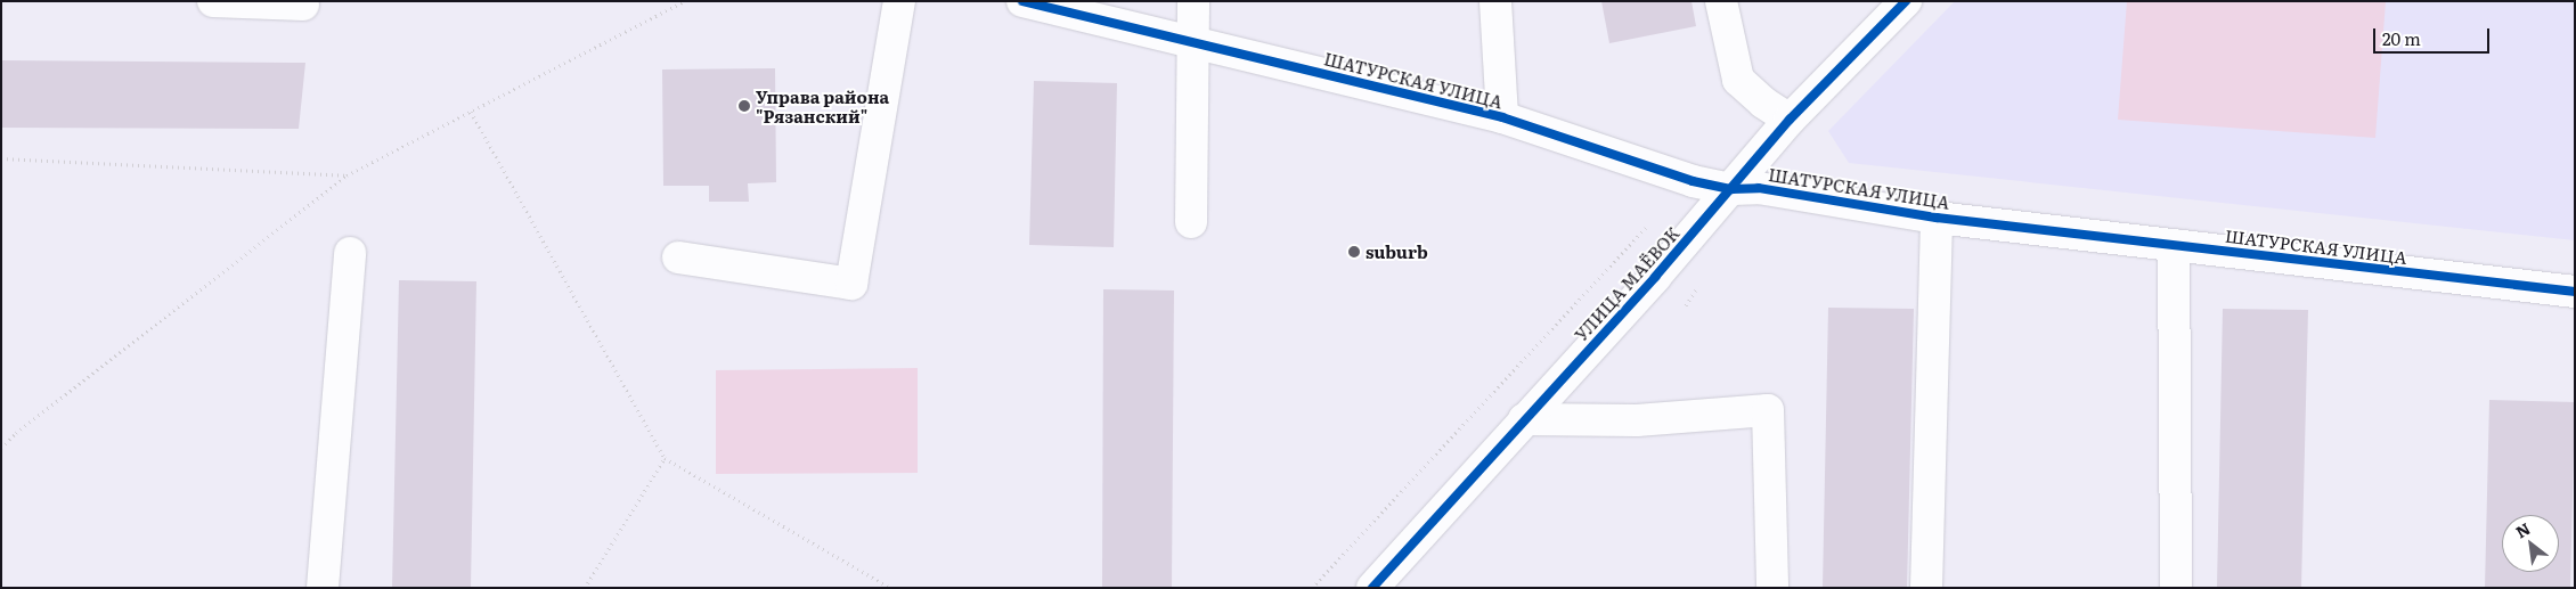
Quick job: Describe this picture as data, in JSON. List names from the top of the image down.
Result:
{
  "streets": {
    "street": ["ШАТУРСКАЯ УЛИЦА", "УЛИЦА МАЁВОК"]
  },
  "crossings": [
    ["ШАТУРСКАЯ УЛИЦА", "УЛИЦА МАЁВОК"]
  ],
  "places": ["Управа района \"Рязанский\"", "suburb"],
  "scale_bar": "20 m",
  "north": "top left"
}
